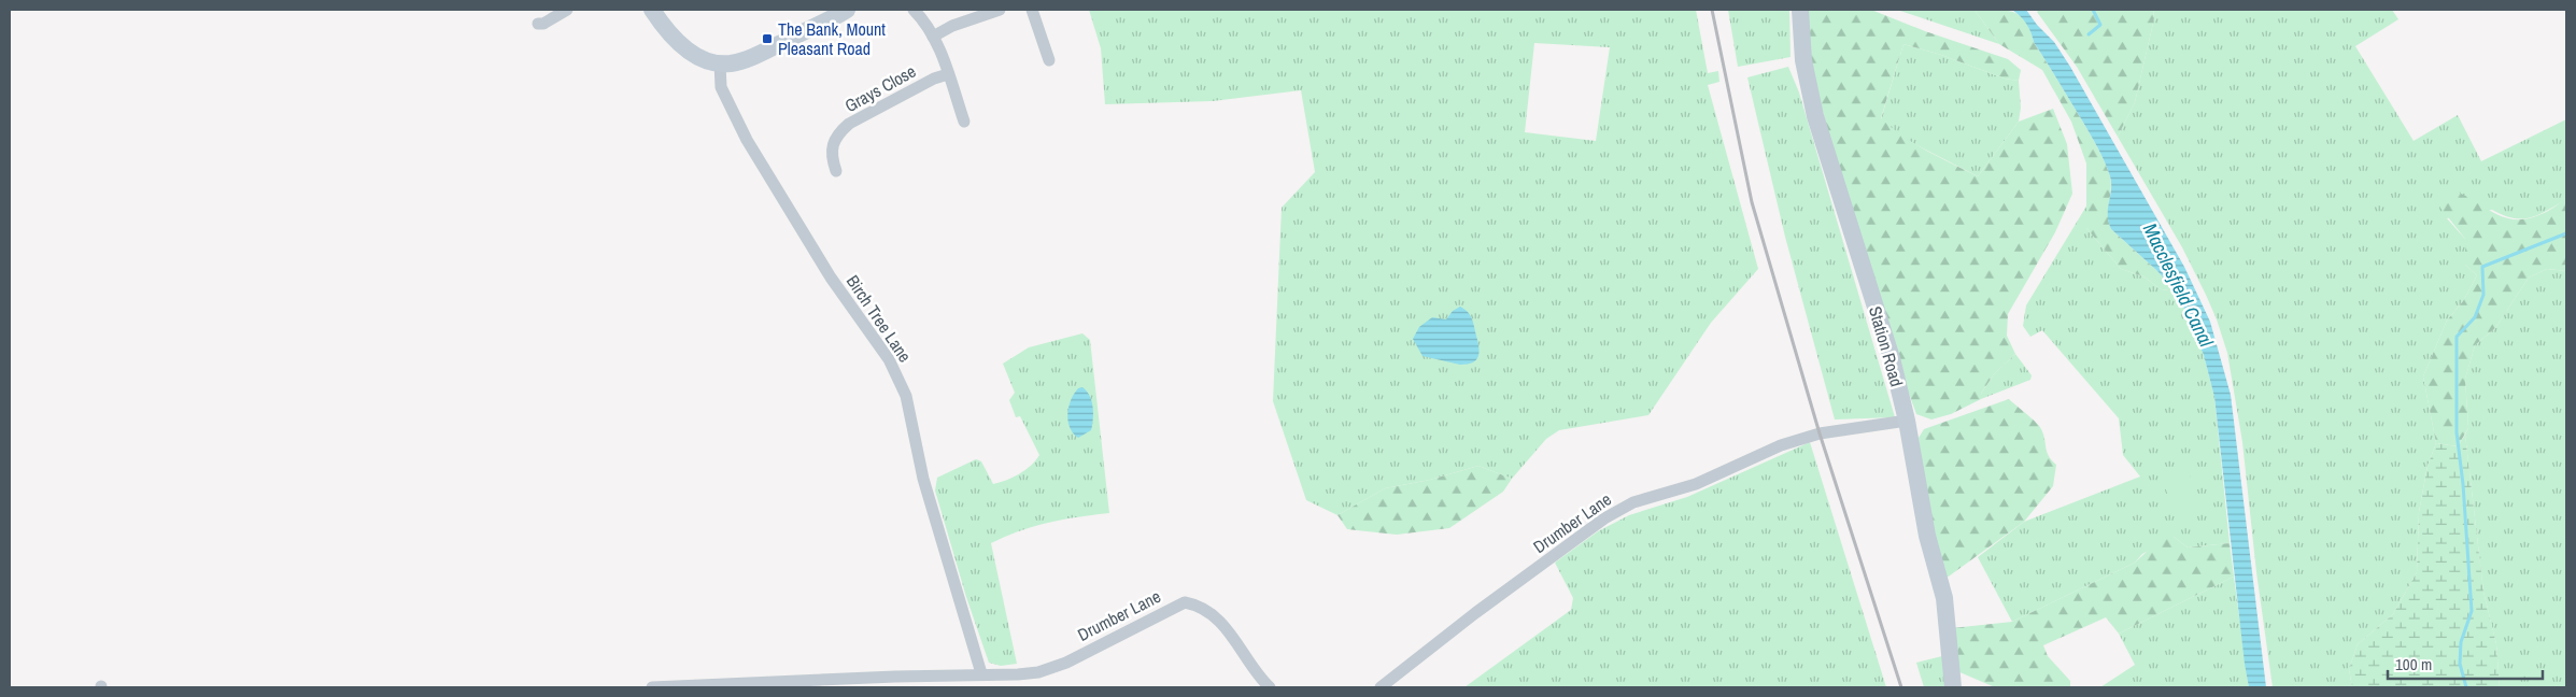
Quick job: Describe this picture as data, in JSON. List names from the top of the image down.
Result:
{
  "streets": {
    "street": [
      "Grays Close",
      "Birch Tree Lane",
      "Station Road",
      "Drumber Lane"
    ]
  },
  "crossings": [
    ["Birch Tree Lane", "Drumber Lane"],
    ["Station Road", "Drumber Lane"]
  ],
  "water": ["Macclesfield Canal"],
  "places": {
    "transit": ["The Bank, Mount Pleasant Road"]
  },
  "scale_bar": "100 m"
}
